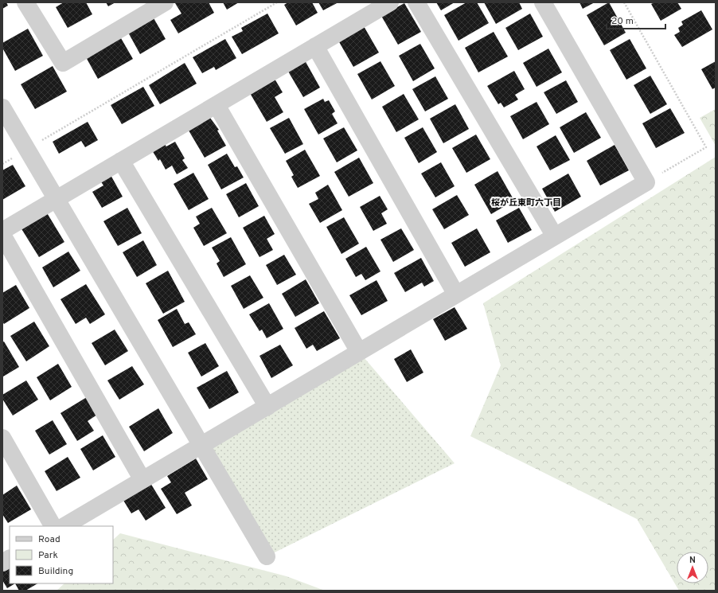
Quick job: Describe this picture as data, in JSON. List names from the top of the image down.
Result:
{
  "districts": ["桜が丘東町六丁目"],
  "legend": ["Road", "Park", "Building"],
  "scale_bar": "20 m",
  "north": "top"
}
